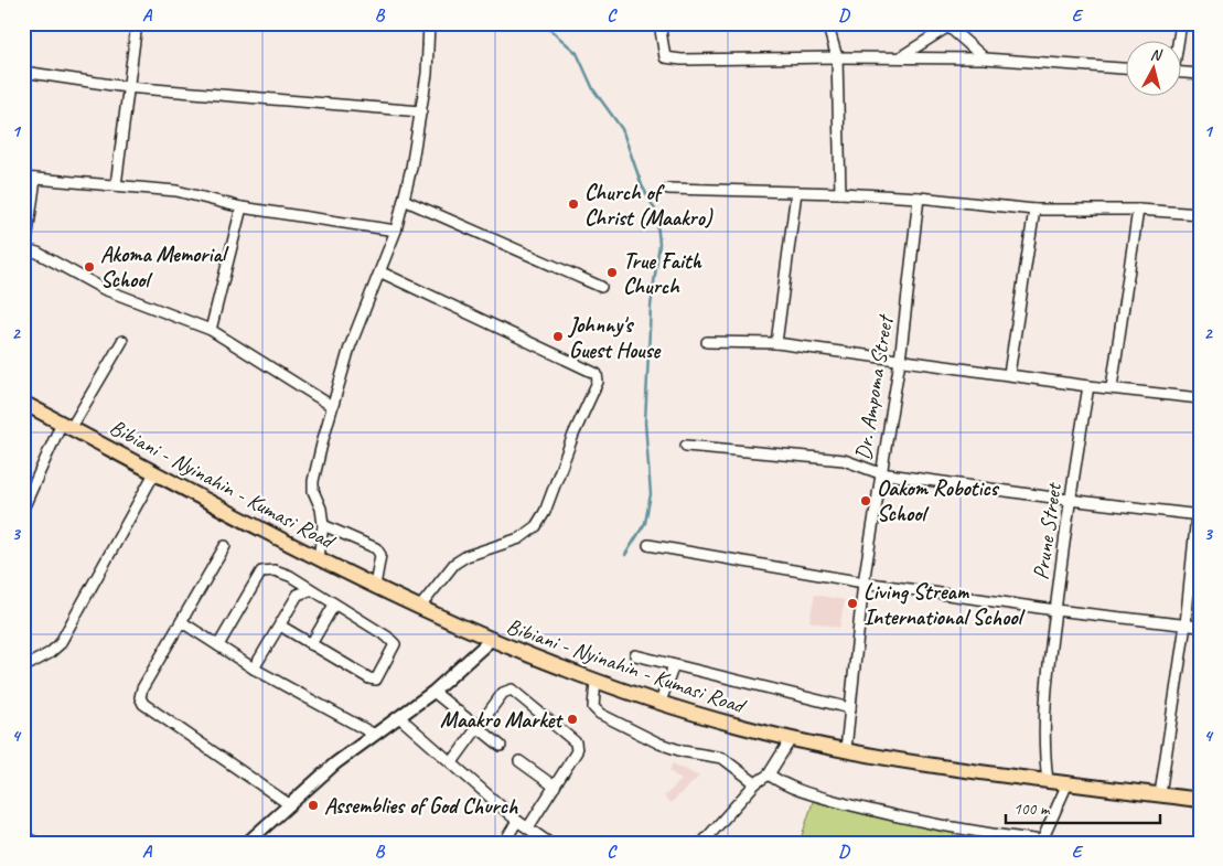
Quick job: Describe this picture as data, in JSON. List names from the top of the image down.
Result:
{
  "streets": {
    "main road": ["Bibiani - Nyinahin - Kumasi Road"],
    "street": ["Dr. Ampoma Street", "Prune Street"]
  },
  "crossings": [
    ["Dr. Ampoma Street", "Bibiani - Nyinahin - Kumasi Road"],
    ["Bibiani - Nyinahin - Kumasi Road", "Prune Street"]
  ],
  "places": [
    "Church of Christ (Maakro)",
    "Akoma Memorial School",
    "True Faith Church",
    "Johnny's Guest House",
    "Oakom Robotics School",
    "Living Stream International School",
    "Maakro Market",
    "Assemblies of God Church"
  ],
  "scale_bar": "100 m",
  "north": "top",
  "grid": {
    "columns": [
      "A",
      "B",
      "C",
      "D",
      "E"
    ],
    "rows": [
      "1",
      "2",
      "3",
      "4"
    ]
  }
}
